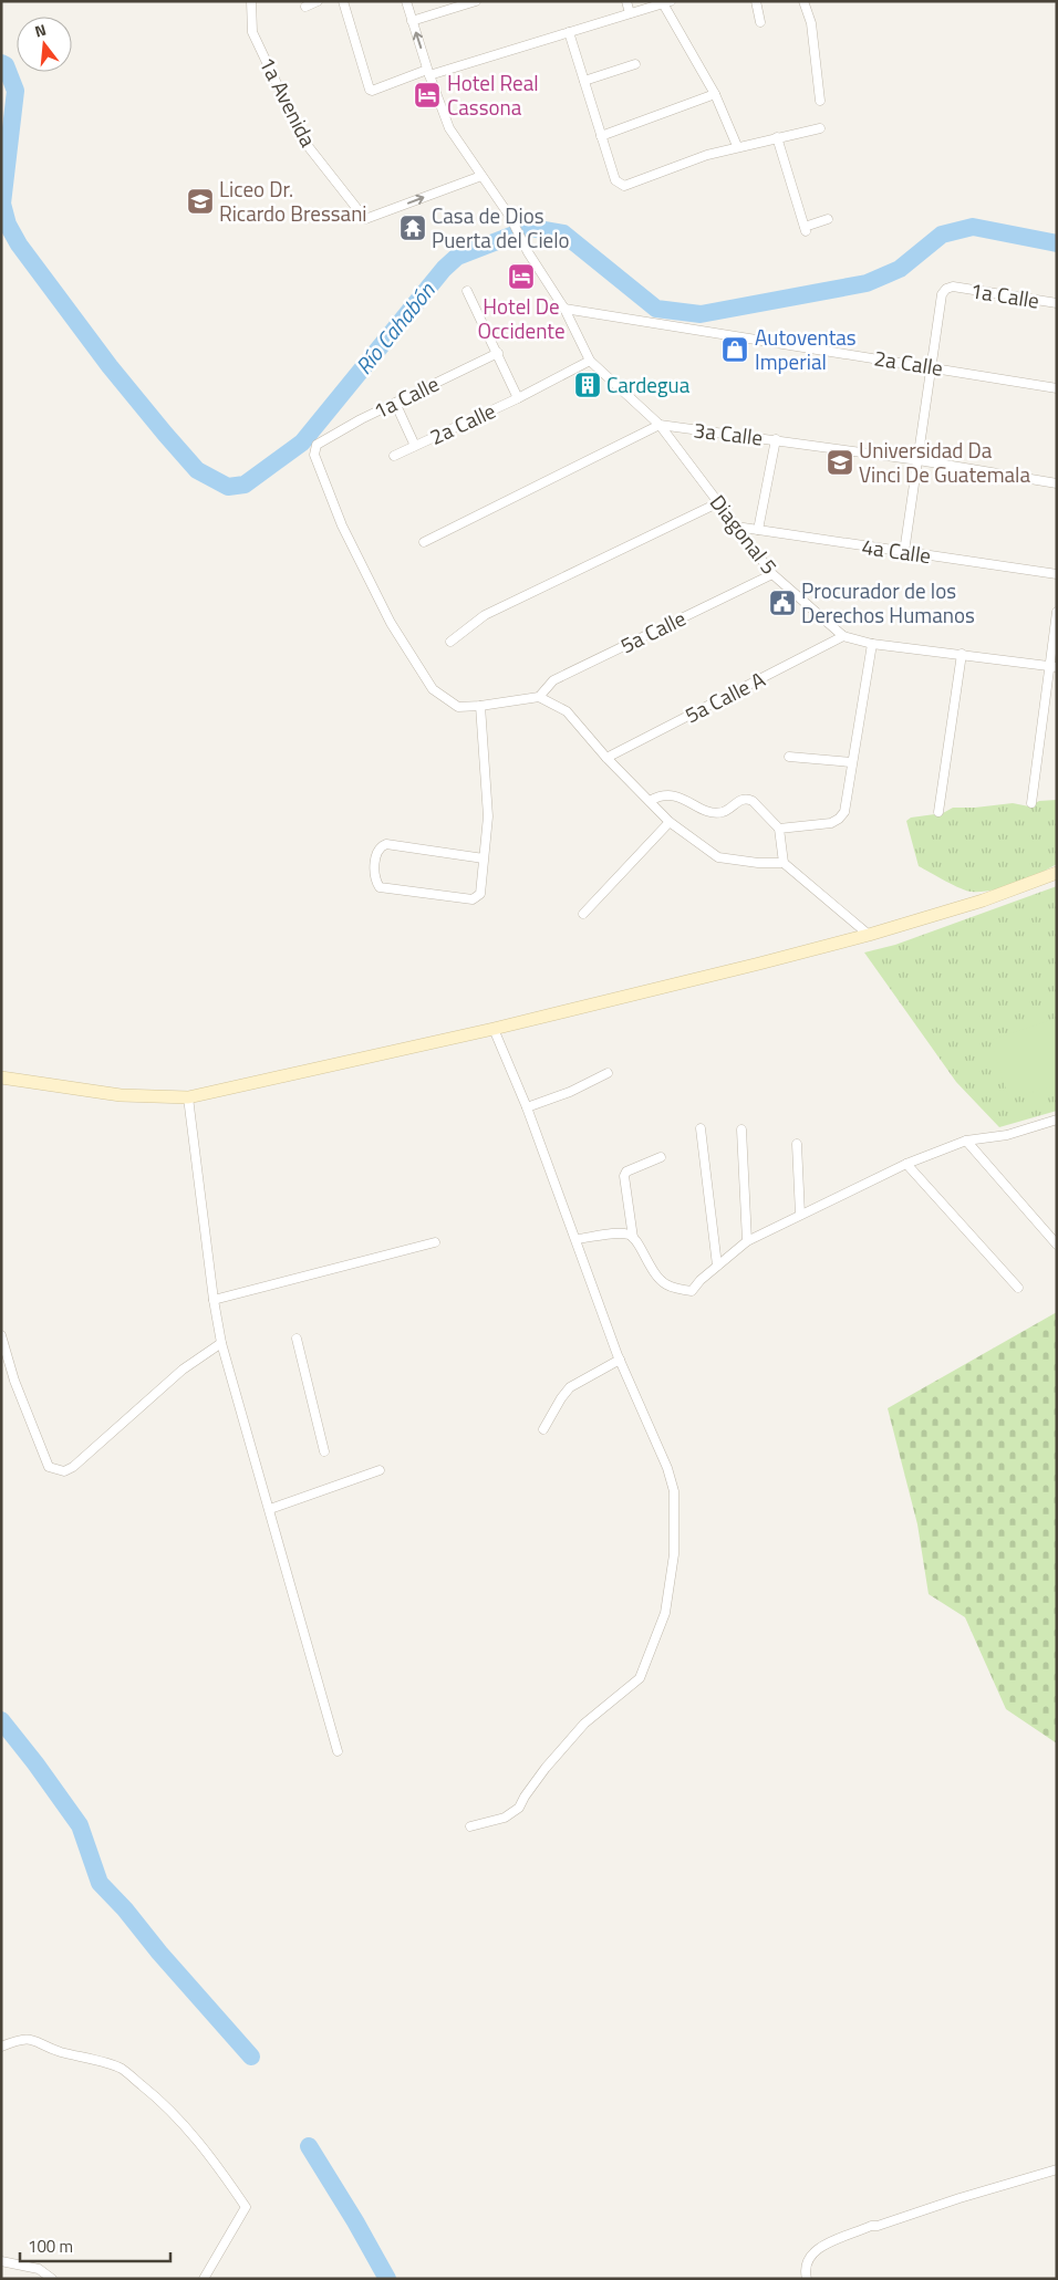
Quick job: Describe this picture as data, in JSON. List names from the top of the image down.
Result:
{
  "streets": {
    "street": [
      "1a Avenida",
      "1a Calle",
      "2a Calle",
      "3a Calle",
      "Diagonal 5",
      "4a Calle",
      "5a Calle",
      "5a Calle A"
    ]
  },
  "crossings": [
    ["1a Avenida", "Diagonal 5"],
    ["1a Calle", "2a Calle"],
    ["2a Calle", "Diagonal 5"],
    ["3a Calle", "Diagonal 5"],
    ["Diagonal 5", "4a Calle"],
    ["Diagonal 5", "5a Calle"],
    ["Diagonal 5", "5a Calle A"]
  ],
  "water": ["Río Cahabón"],
  "places": {
    "hotel": ["Hotel Real Cassona", "Hotel De Occidente"],
    "school or university": ["Liceo Dr. Ricardo Bressani", "Universidad Da Vinci De Guatemala"],
    "temple": ["Casa de Dios Puerta del Cielo"],
    "shop": ["Autoventas Imperial"],
    "building": ["Cardegua"],
    "public building": ["Procurador de los Derechos Humanos"]
  },
  "scale_bar": "100 m",
  "north": "top"
}
